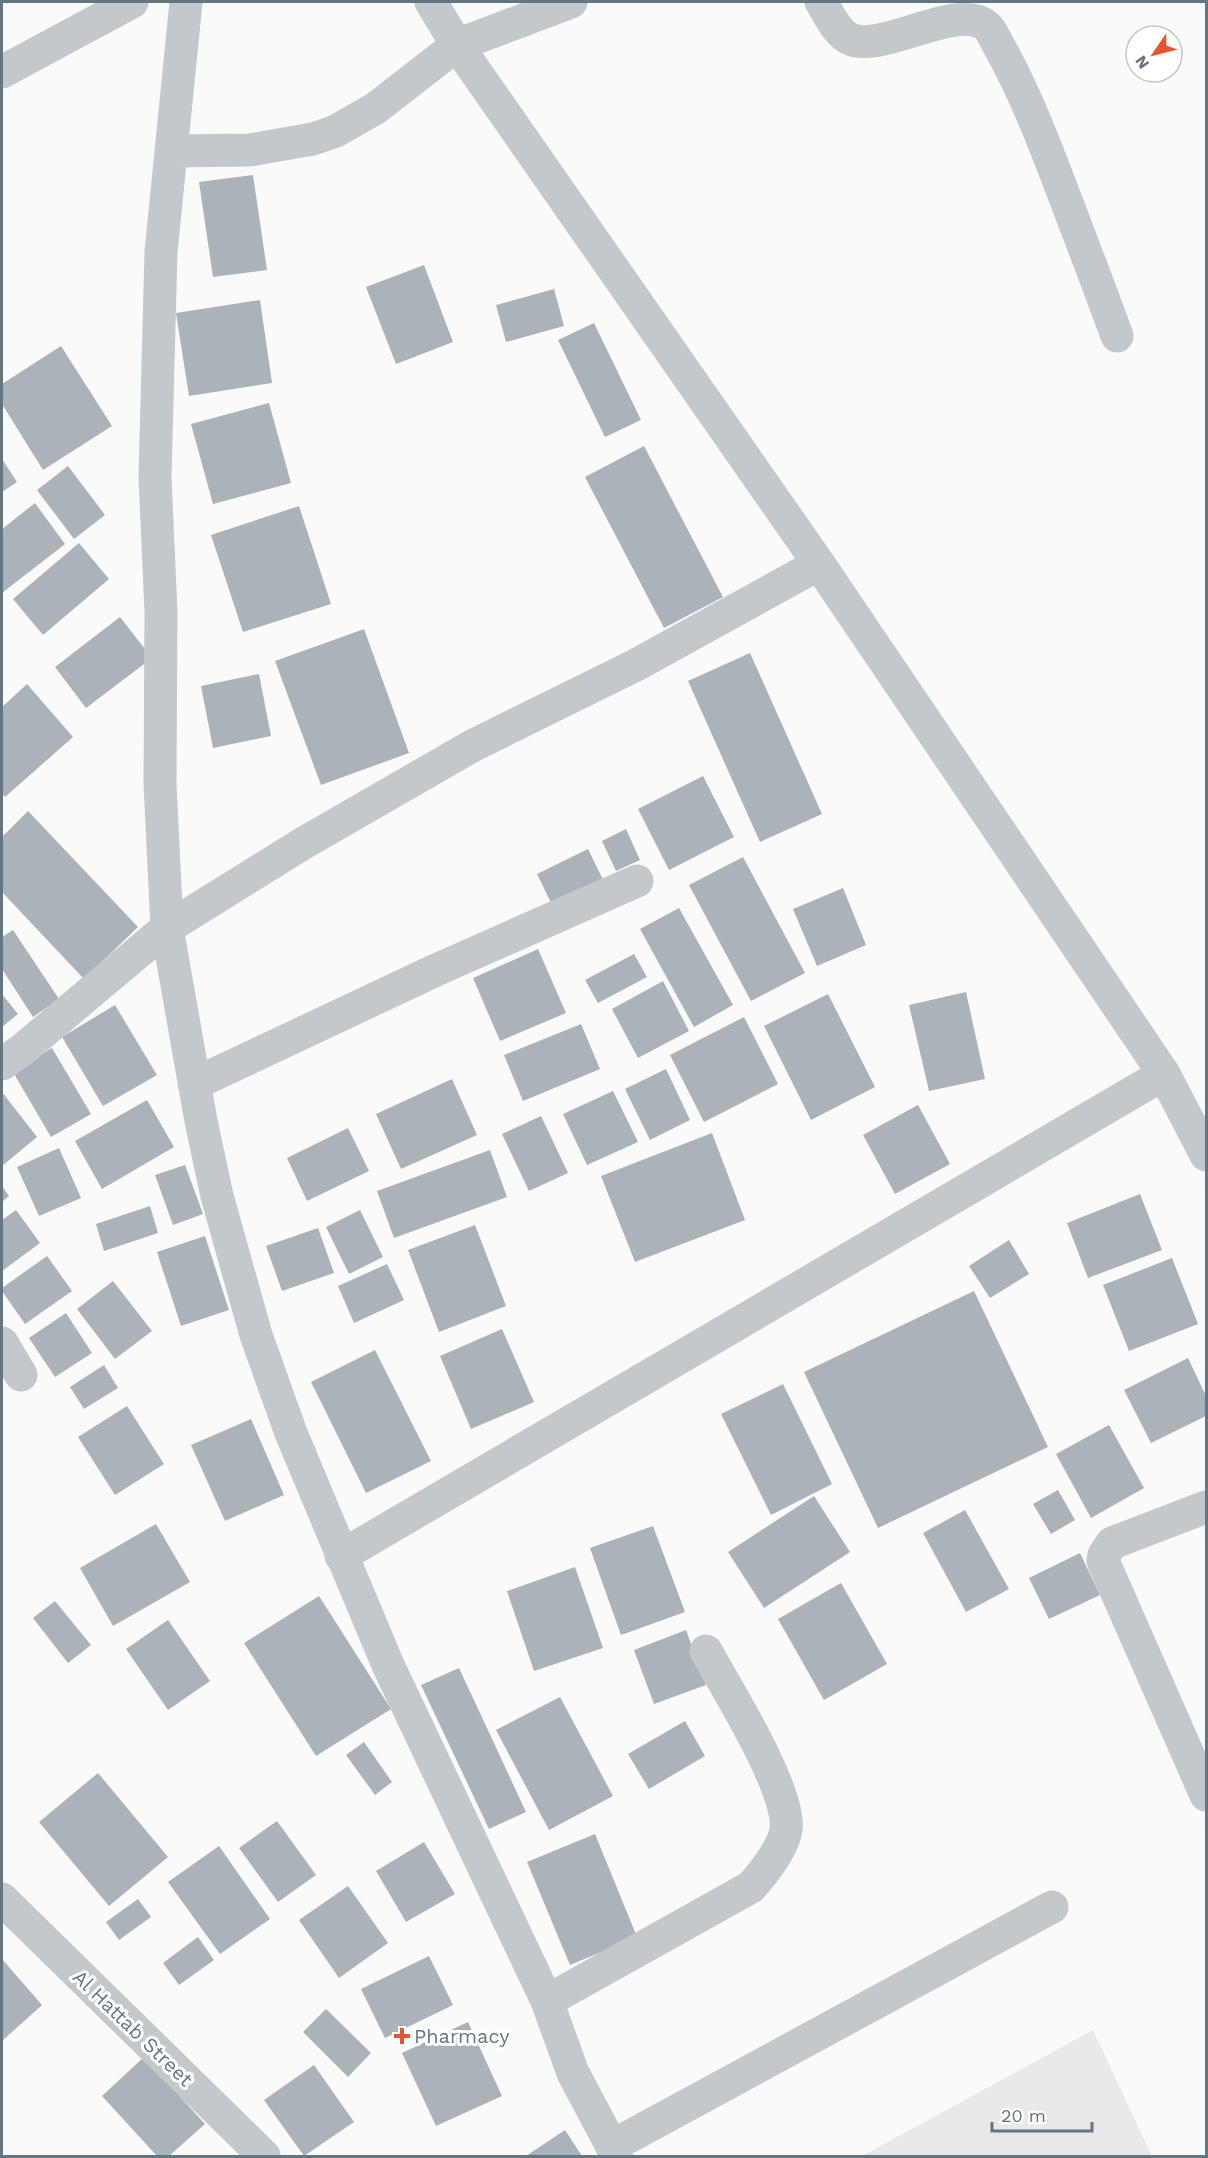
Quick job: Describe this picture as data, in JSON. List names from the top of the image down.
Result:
{
  "streets": {
    "street": ["Al Hattab Street"]
  },
  "places": {
    "health": ["Pharmacy"]
  },
  "scale_bar": "20 m",
  "north": "bottom left"
}
